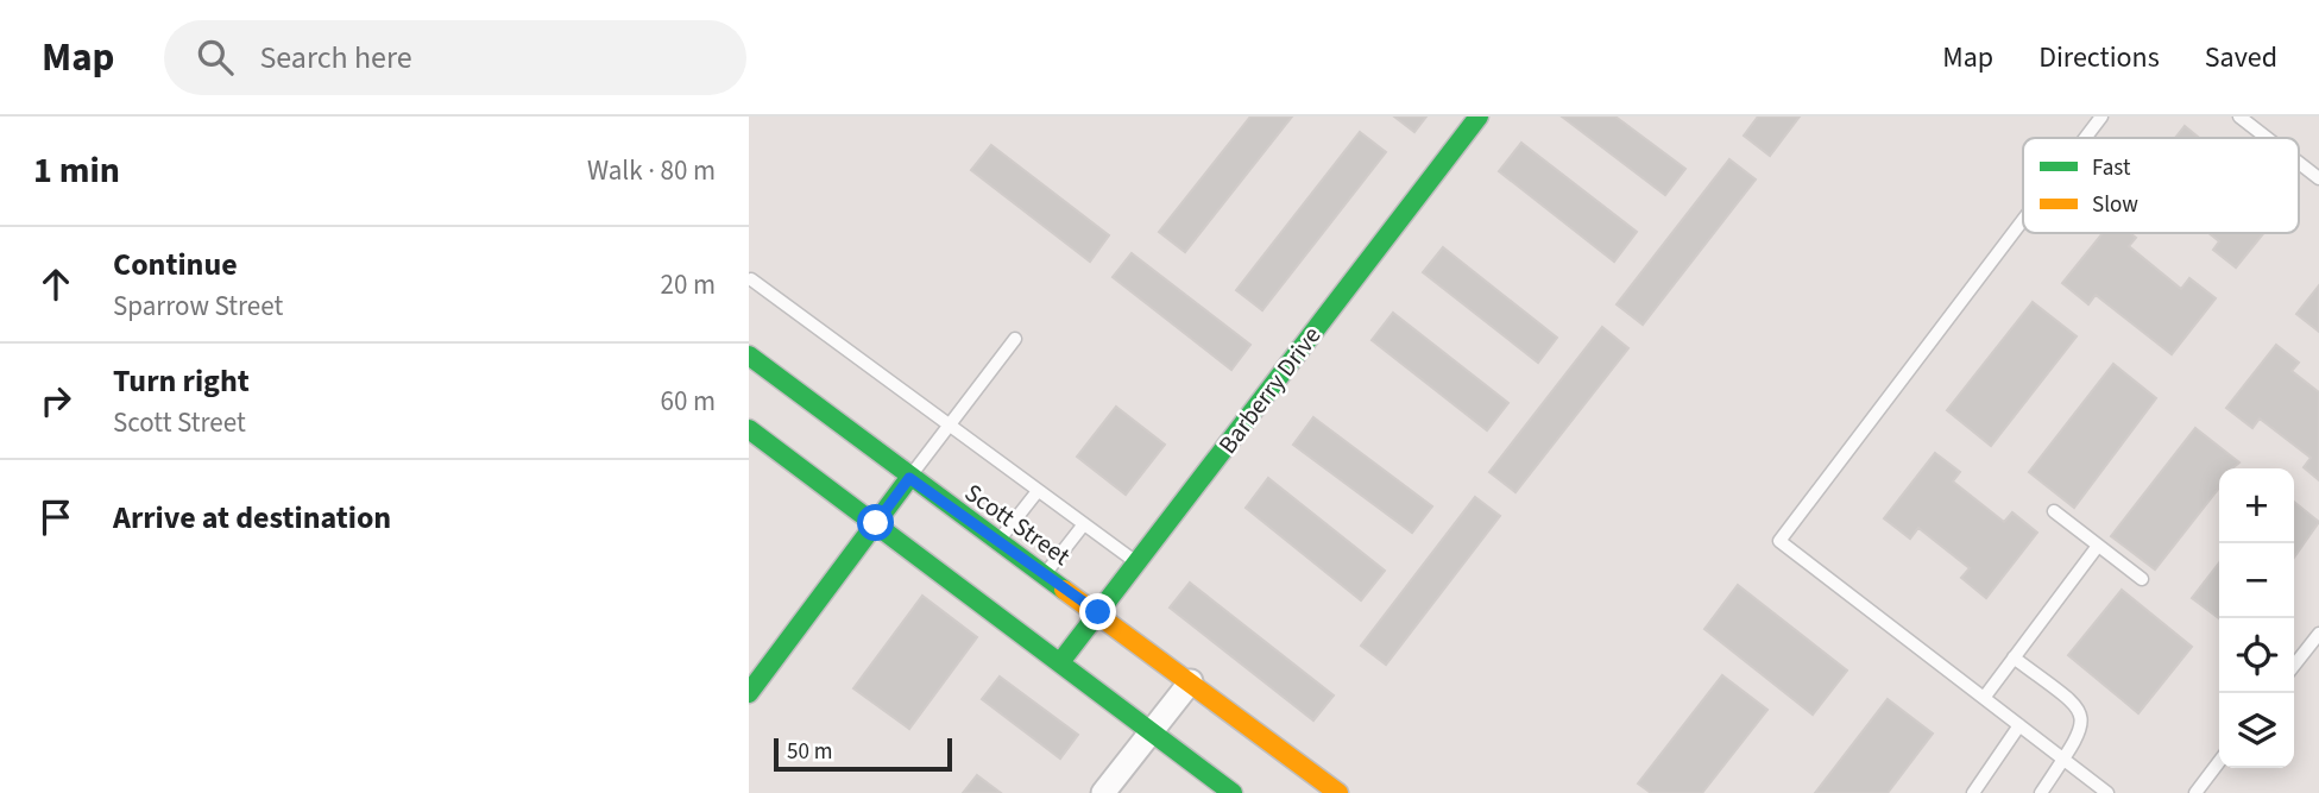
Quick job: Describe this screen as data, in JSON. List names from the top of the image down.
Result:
{
  "streets": {
    "main road": ["Barberry Drive", "Scott Street"]
  },
  "crossings": [
    ["Barberry Drive", "Scott Street"]
  ],
  "legend": ["Fast", "Slow"],
  "scale_bar": "50 m",
  "page": {
    "header": "Map",
    "search": "Search here",
    "nav": ["Map", "Directions", "Saved"],
    "heading": ["1 min", "Walk · 80 m"],
    "list": [
      ["Continue", "Sparrow Street", "20 m"],
      ["Turn right", "Scott Street", "60 m"],
      "Arrive at destination"
    ],
    "map_buttons": ["+", "−"],
    "scale": "50 m"
  }
}
